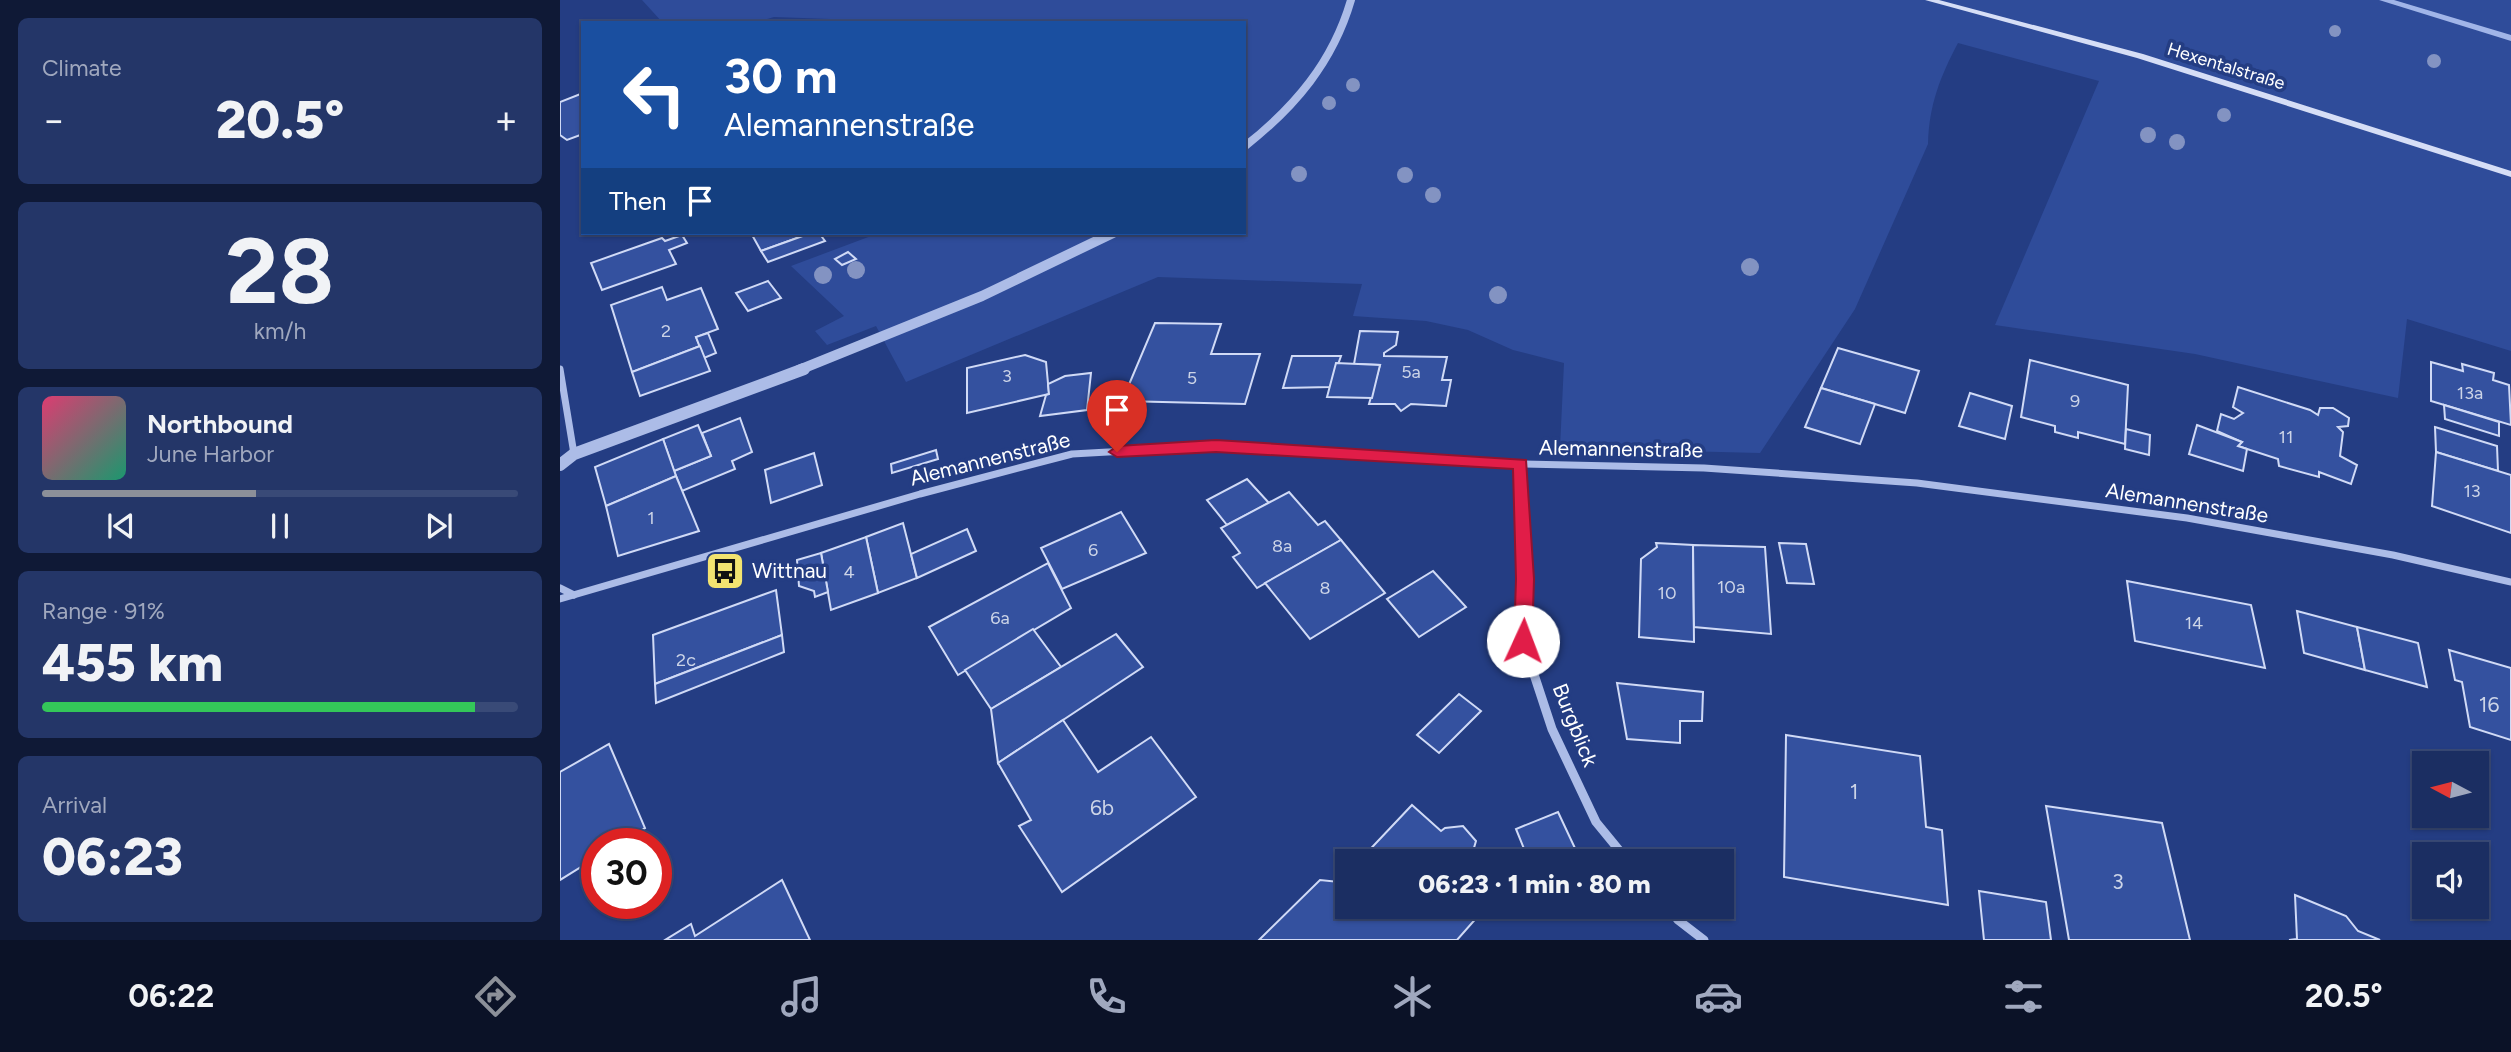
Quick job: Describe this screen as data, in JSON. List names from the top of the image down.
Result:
{
  "streets": {
    "main road": ["Hexentalstraße"],
    "street": ["Alemannenstraße", "Burgblick"]
  },
  "crossings": [
    ["Alemannenstraße", "Burgblick"]
  ],
  "places": {
    "bus stop": ["Wittnau"]
  },
  "house_numbers": [
    "2",
    "5a",
    "3",
    "5",
    "13a",
    "9",
    "11",
    "13",
    "1",
    "8a",
    "6",
    "4",
    "10a",
    "8",
    "10",
    "6a",
    "14",
    "2c",
    "16",
    "1",
    "6b",
    "3"
  ],
  "north": "left",
  "page": {
    "tile": [
      "Climate",
      ["28", "km/h"],
      ["Range · 91%", "455 km"],
      ["Arrival", "06:23"]
    ],
    "turn": ["30 m", "Alemannenstraße"],
    "heat": ["−", "20.5°", "+"],
    "then": "Then",
    "song": ["Northbound", "June Harbor"],
    "limit": "30",
    "trip": "06:23 · 1 min · 80 m",
    "tabs": ["06:22", "20.5°"]
  }
}
